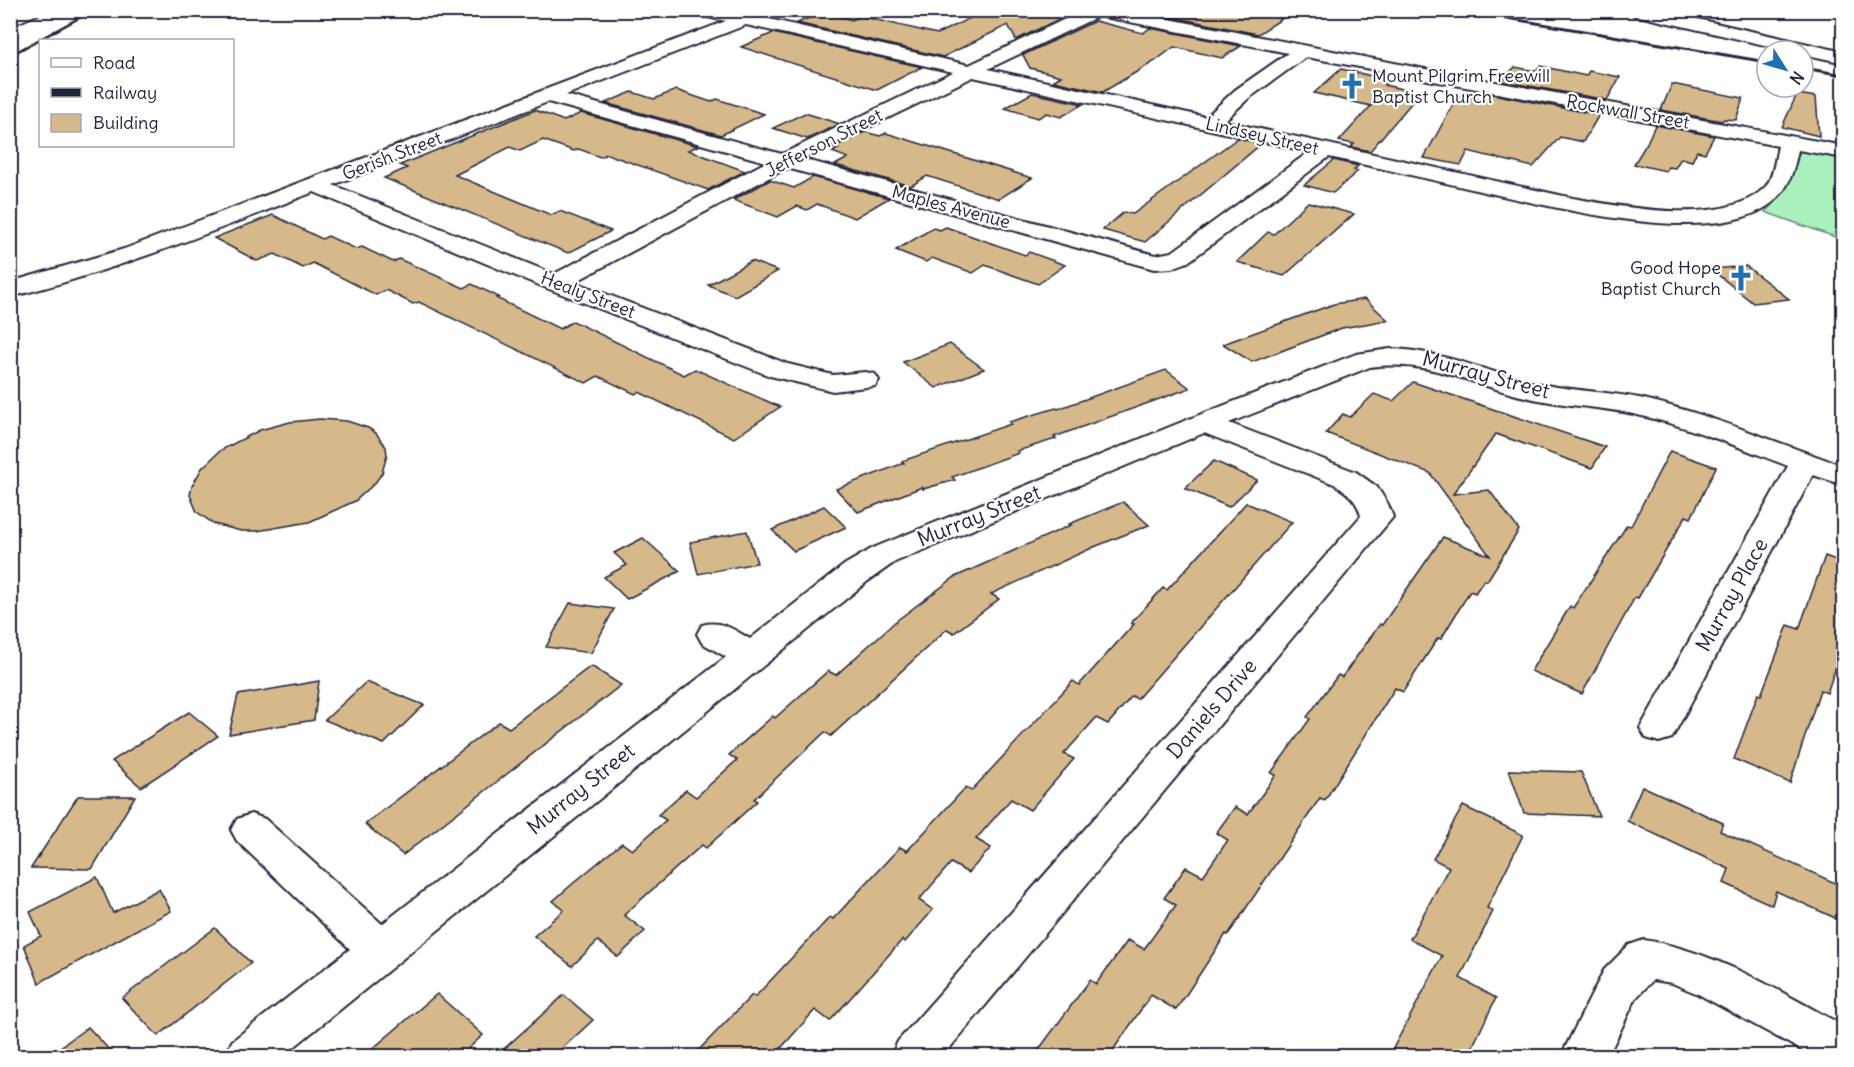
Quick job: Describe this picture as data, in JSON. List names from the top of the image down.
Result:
{
  "streets": {
    "street": [
      "Rockwall Street",
      "Lindsey Street",
      "Jefferson Street",
      "Gerish Street",
      "Maples Avenue",
      "Healy Street",
      "Murray Street",
      "Murray Place",
      "Daniels Drive"
    ]
  },
  "crossings": [
    ["Rockwall Street", "Lindsey Street"],
    ["Rockwall Street", "Jefferson Street"],
    ["Lindsey Street", "Jefferson Street"],
    ["Lindsey Street", "Gerish Street"],
    ["Lindsey Street", "Maples Avenue"],
    ["Jefferson Street", "Maples Avenue"],
    ["Jefferson Street", "Healy Street"],
    ["Gerish Street", "Maples Avenue"],
    ["Gerish Street", "Healy Street"],
    ["Murray Street", "Murray Place"],
    ["Murray Street", "Daniels Drive"]
  ],
  "places": {
    "church": ["Mount Pilgrim Freewill Baptist Church", "Good Hope Baptist Church"]
  },
  "legend": ["Road", "Railway", "Building"],
  "north": "bottom right"
}
